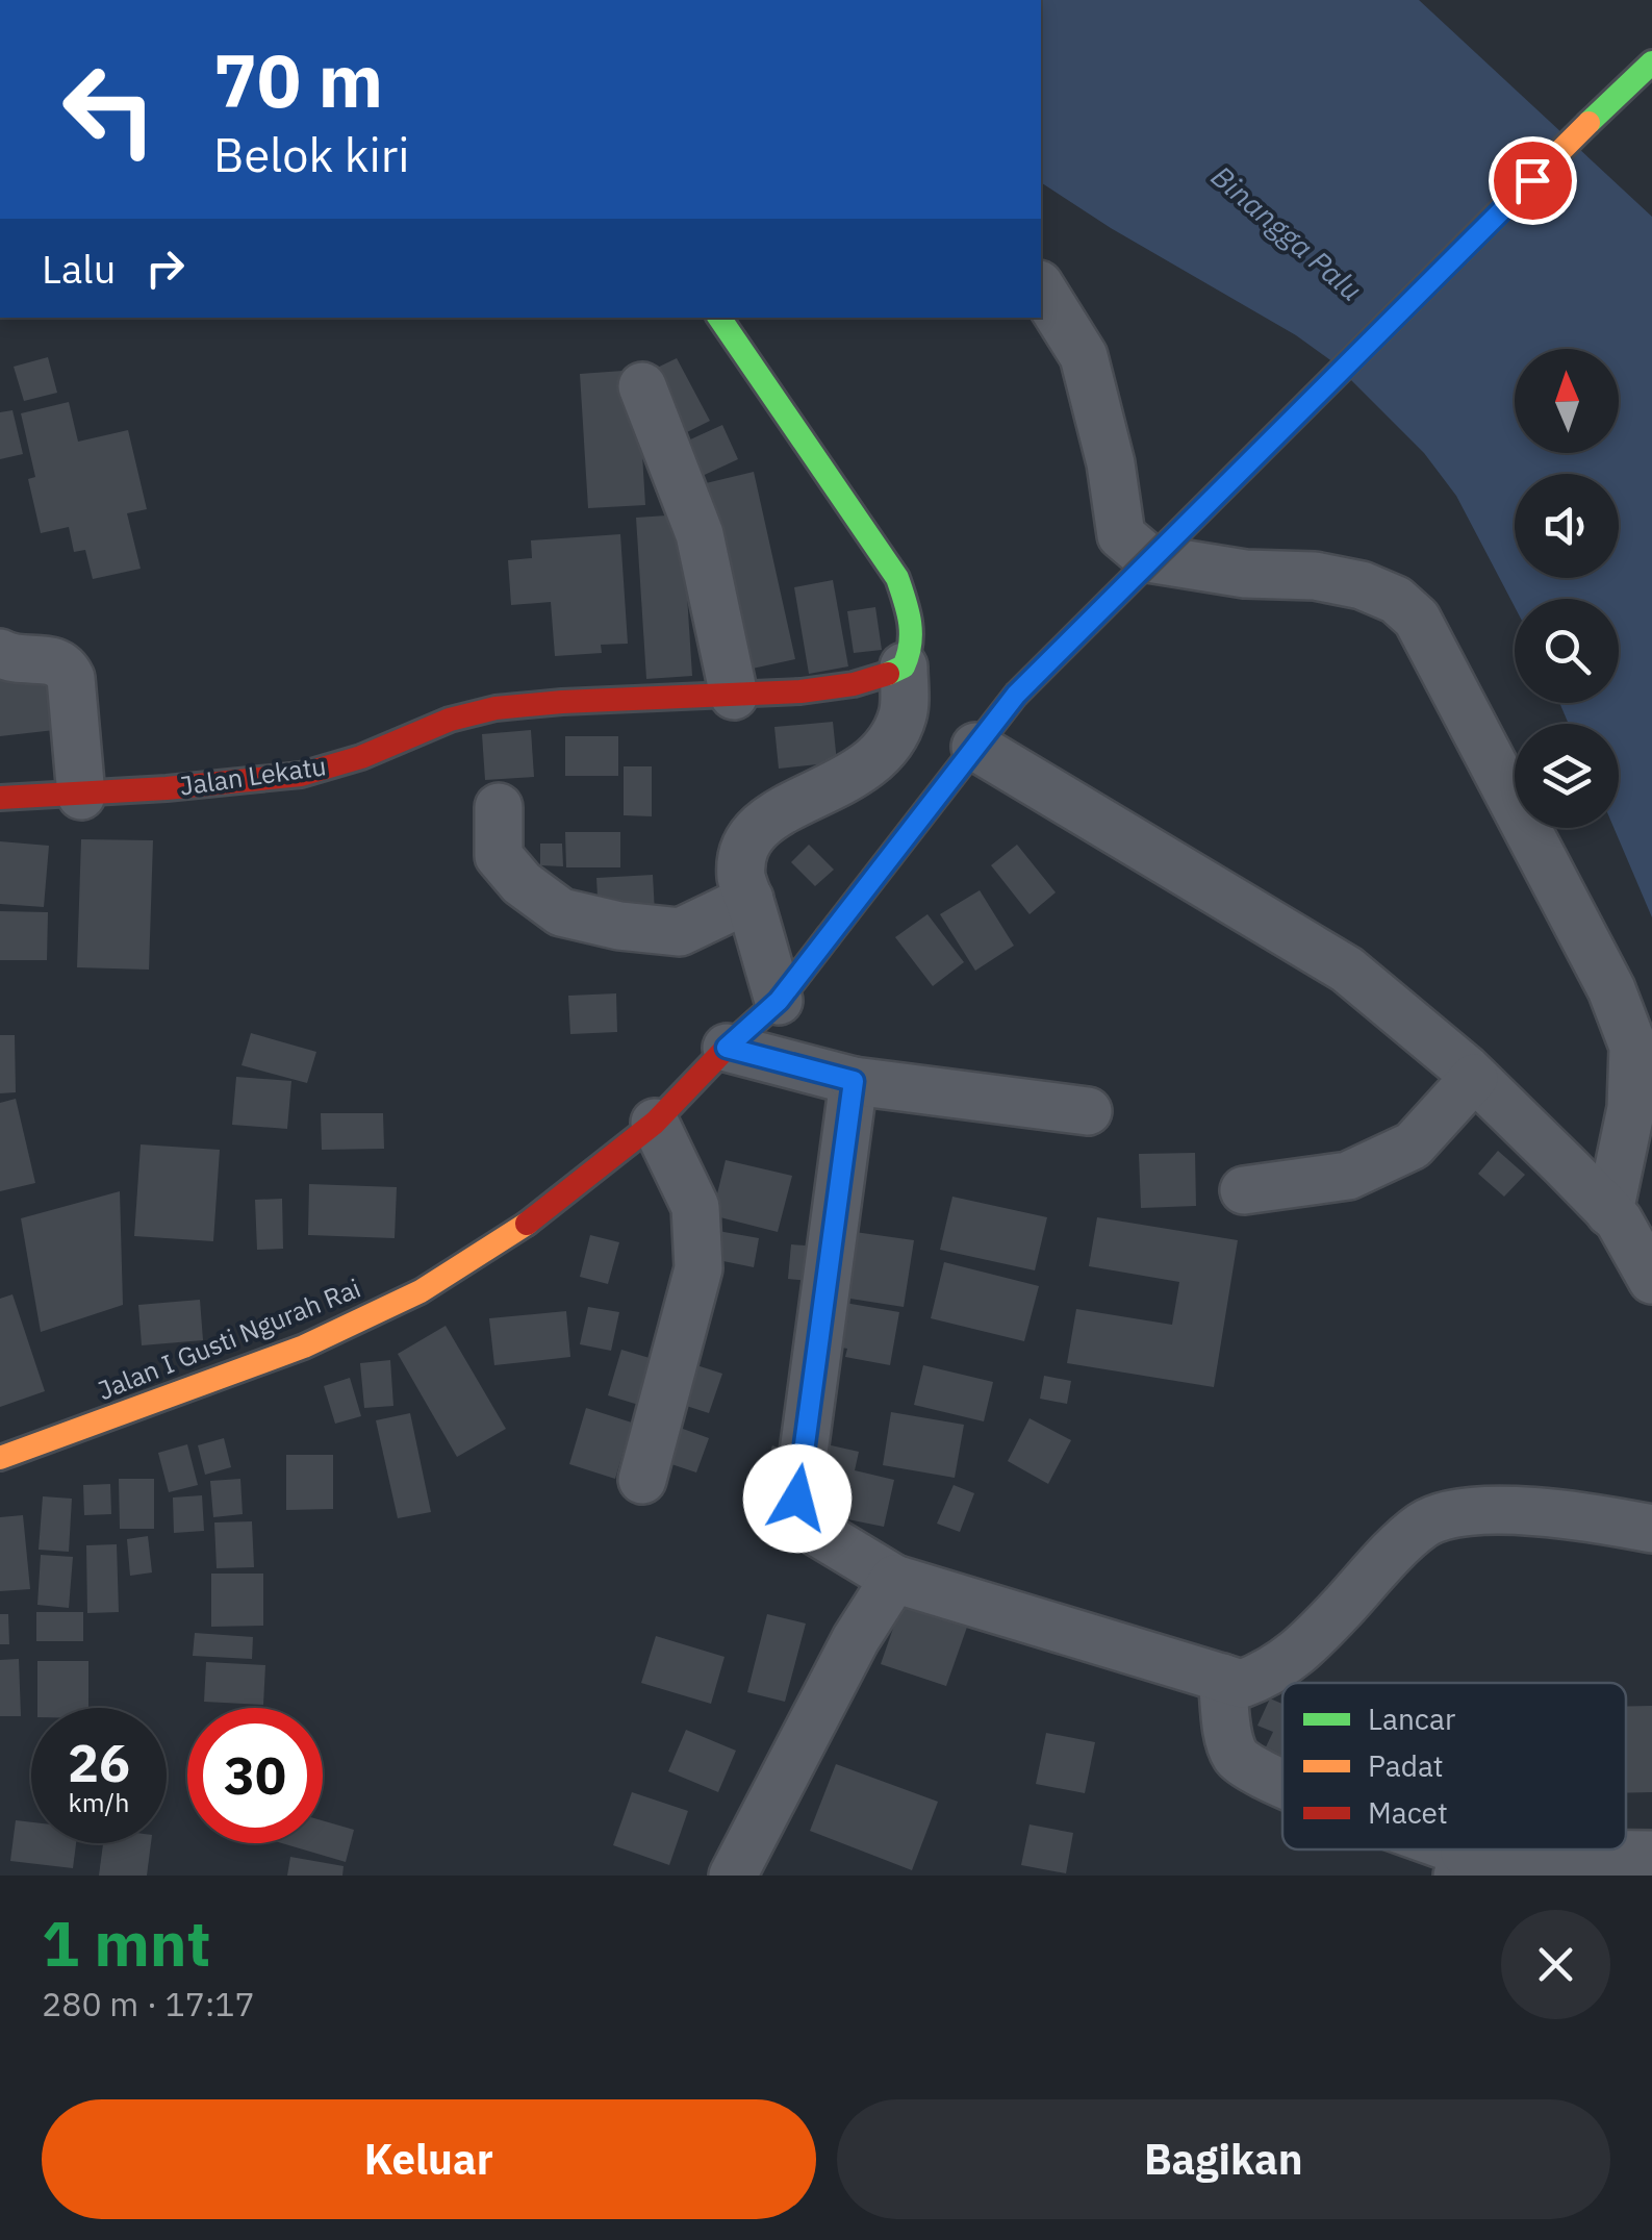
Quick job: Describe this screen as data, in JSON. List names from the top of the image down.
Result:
{
  "streets": {
    "main road": ["Jalan Lekatu", "Jalan I Gusti Ngurah Rai"]
  },
  "water": ["Binangga Palu"],
  "legend": ["Lancar", "Padat", "Macet"],
  "north": "top",
  "page": {
    "turn": ["70 m", "Belok kiri"],
    "then": "Lalu",
    "speed": "26 km/h",
    "limit": "30",
    "heading": ["1 mnt", "280 m · 17:17"],
    "buttons": ["Keluar", "Bagikan"]
  }
}
